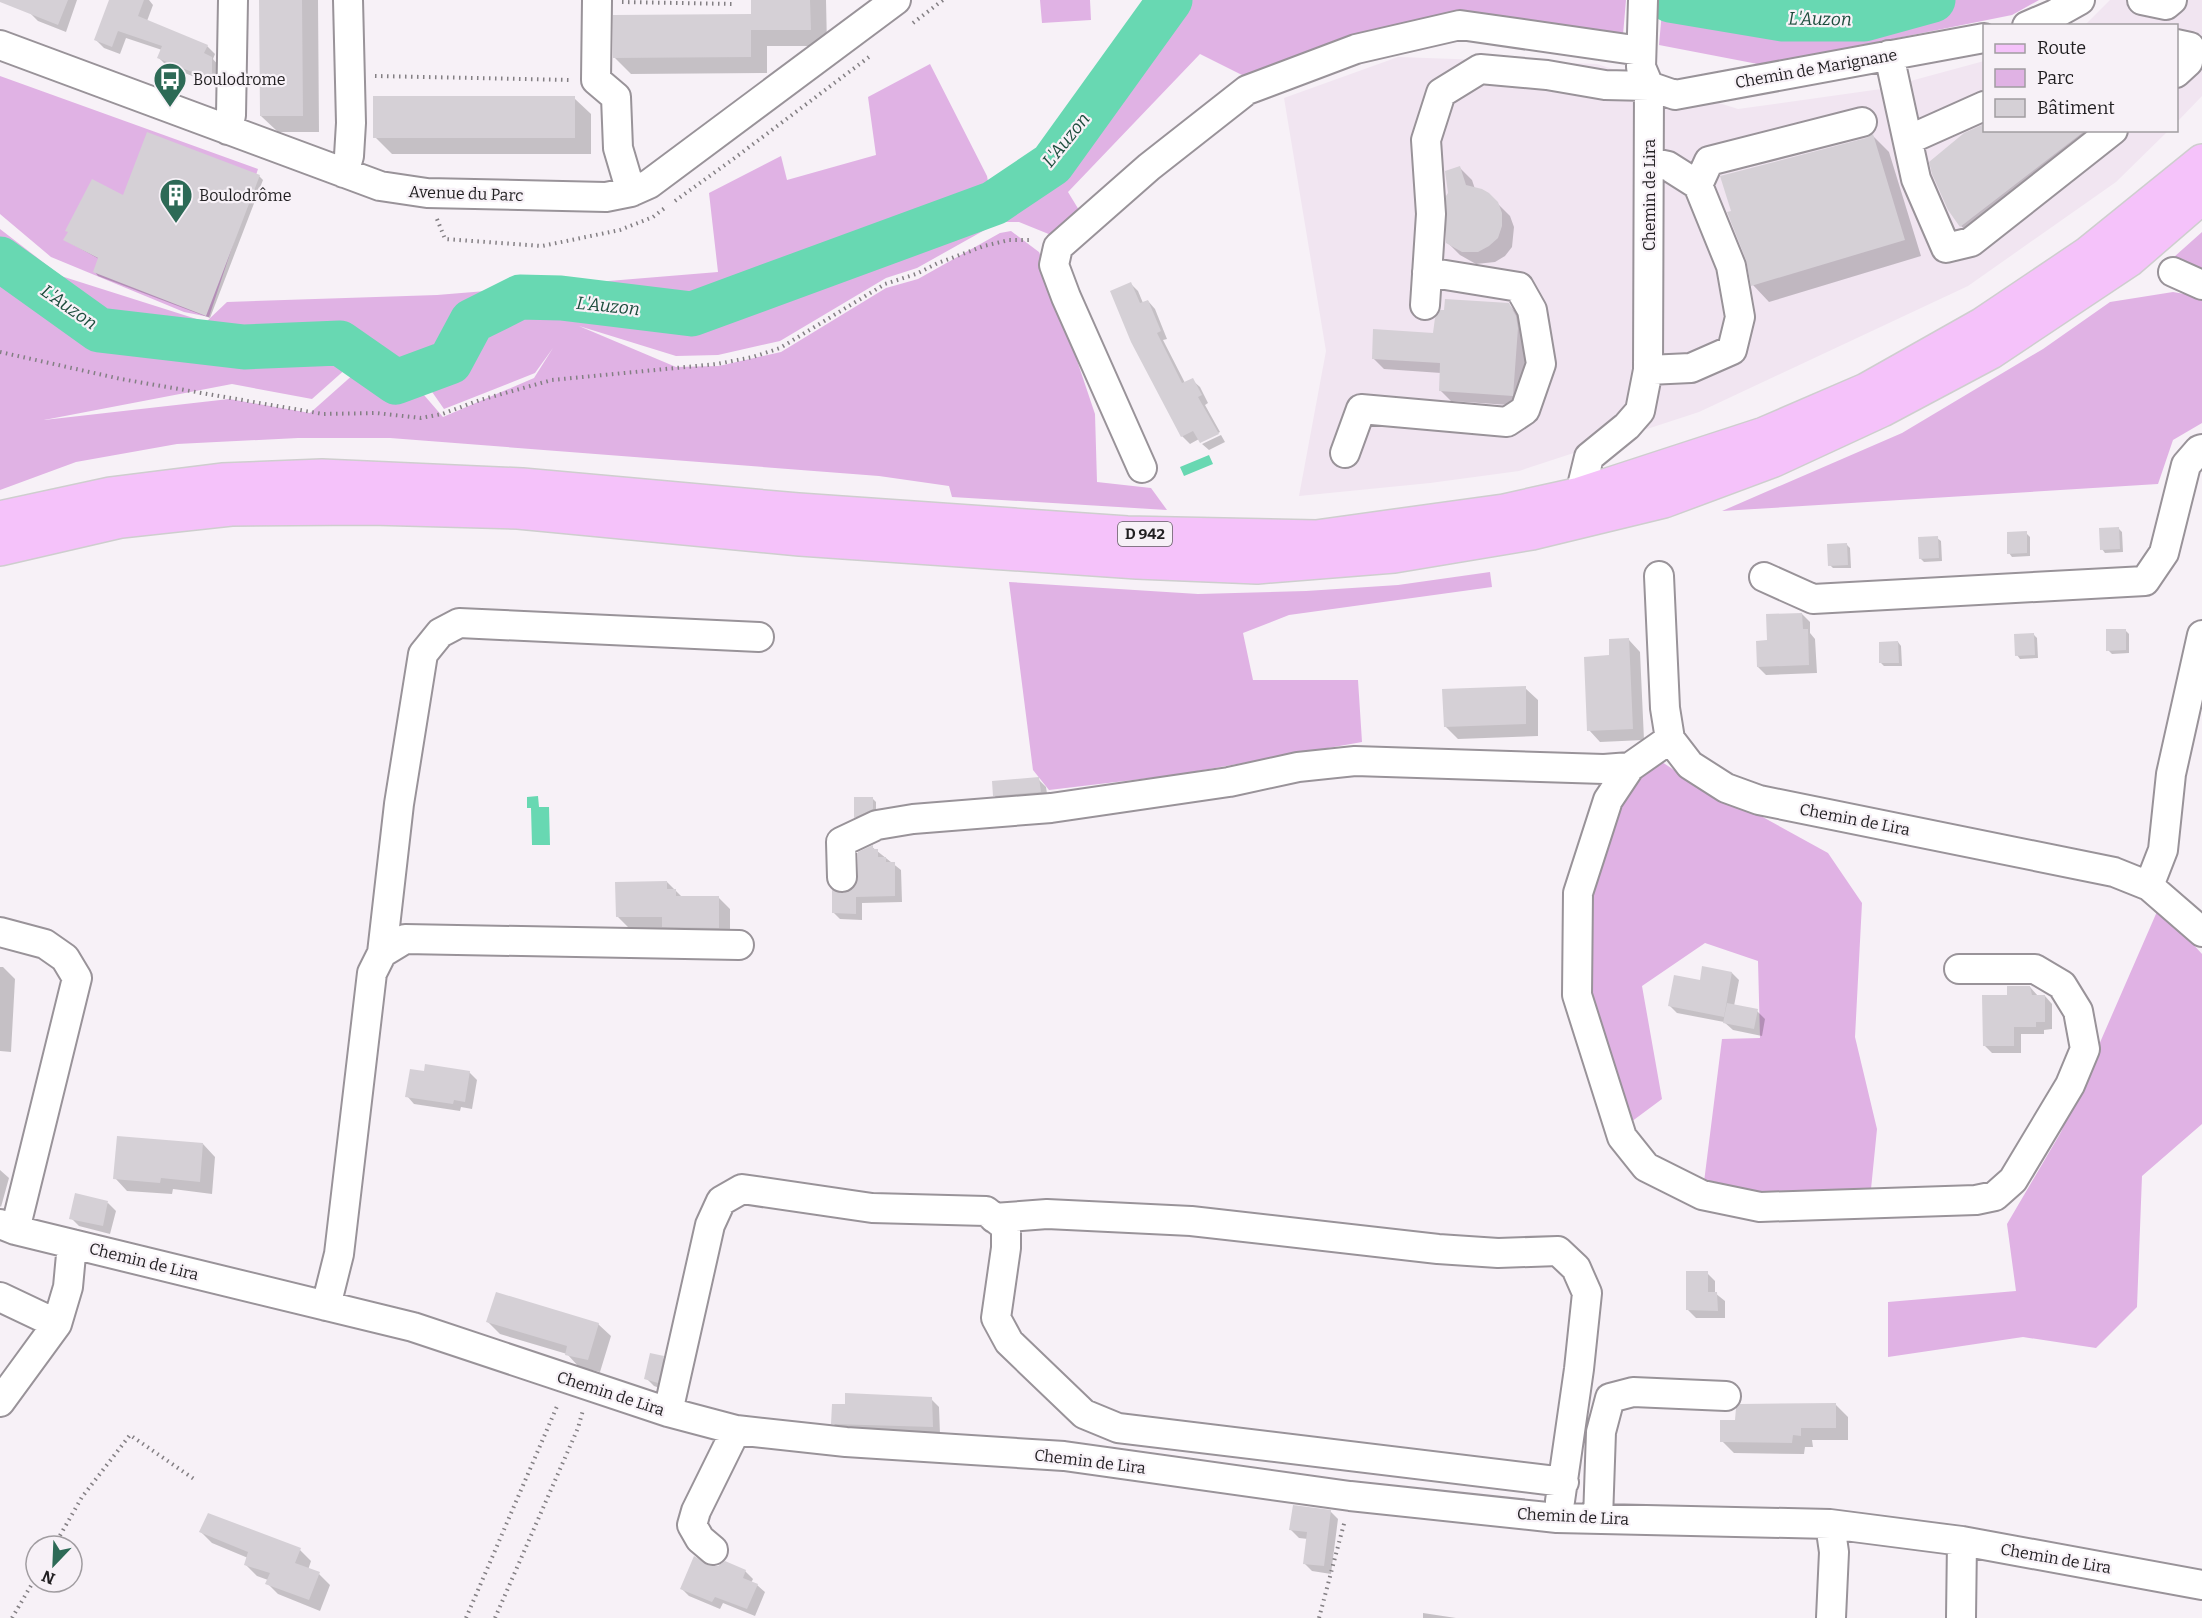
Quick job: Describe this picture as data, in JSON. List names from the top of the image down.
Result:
{
  "streets": {
    "main road": ["D 942"],
    "street": ["Chemin de Marignane", "Avenue du Parc", "Chemin de Lira"]
  },
  "crossings": [
    ["Chemin de Marignane", "Chemin de Lira"],
    ["Chemin de Lira", "D 942"]
  ],
  "water": ["L'Auzon"],
  "places": {
    "bus stop": ["Boulodrome"],
    "building": ["Boulodrôme"]
  },
  "legend": ["Route", "Parc", "Bâtiment"],
  "north": "bottom left"
}
